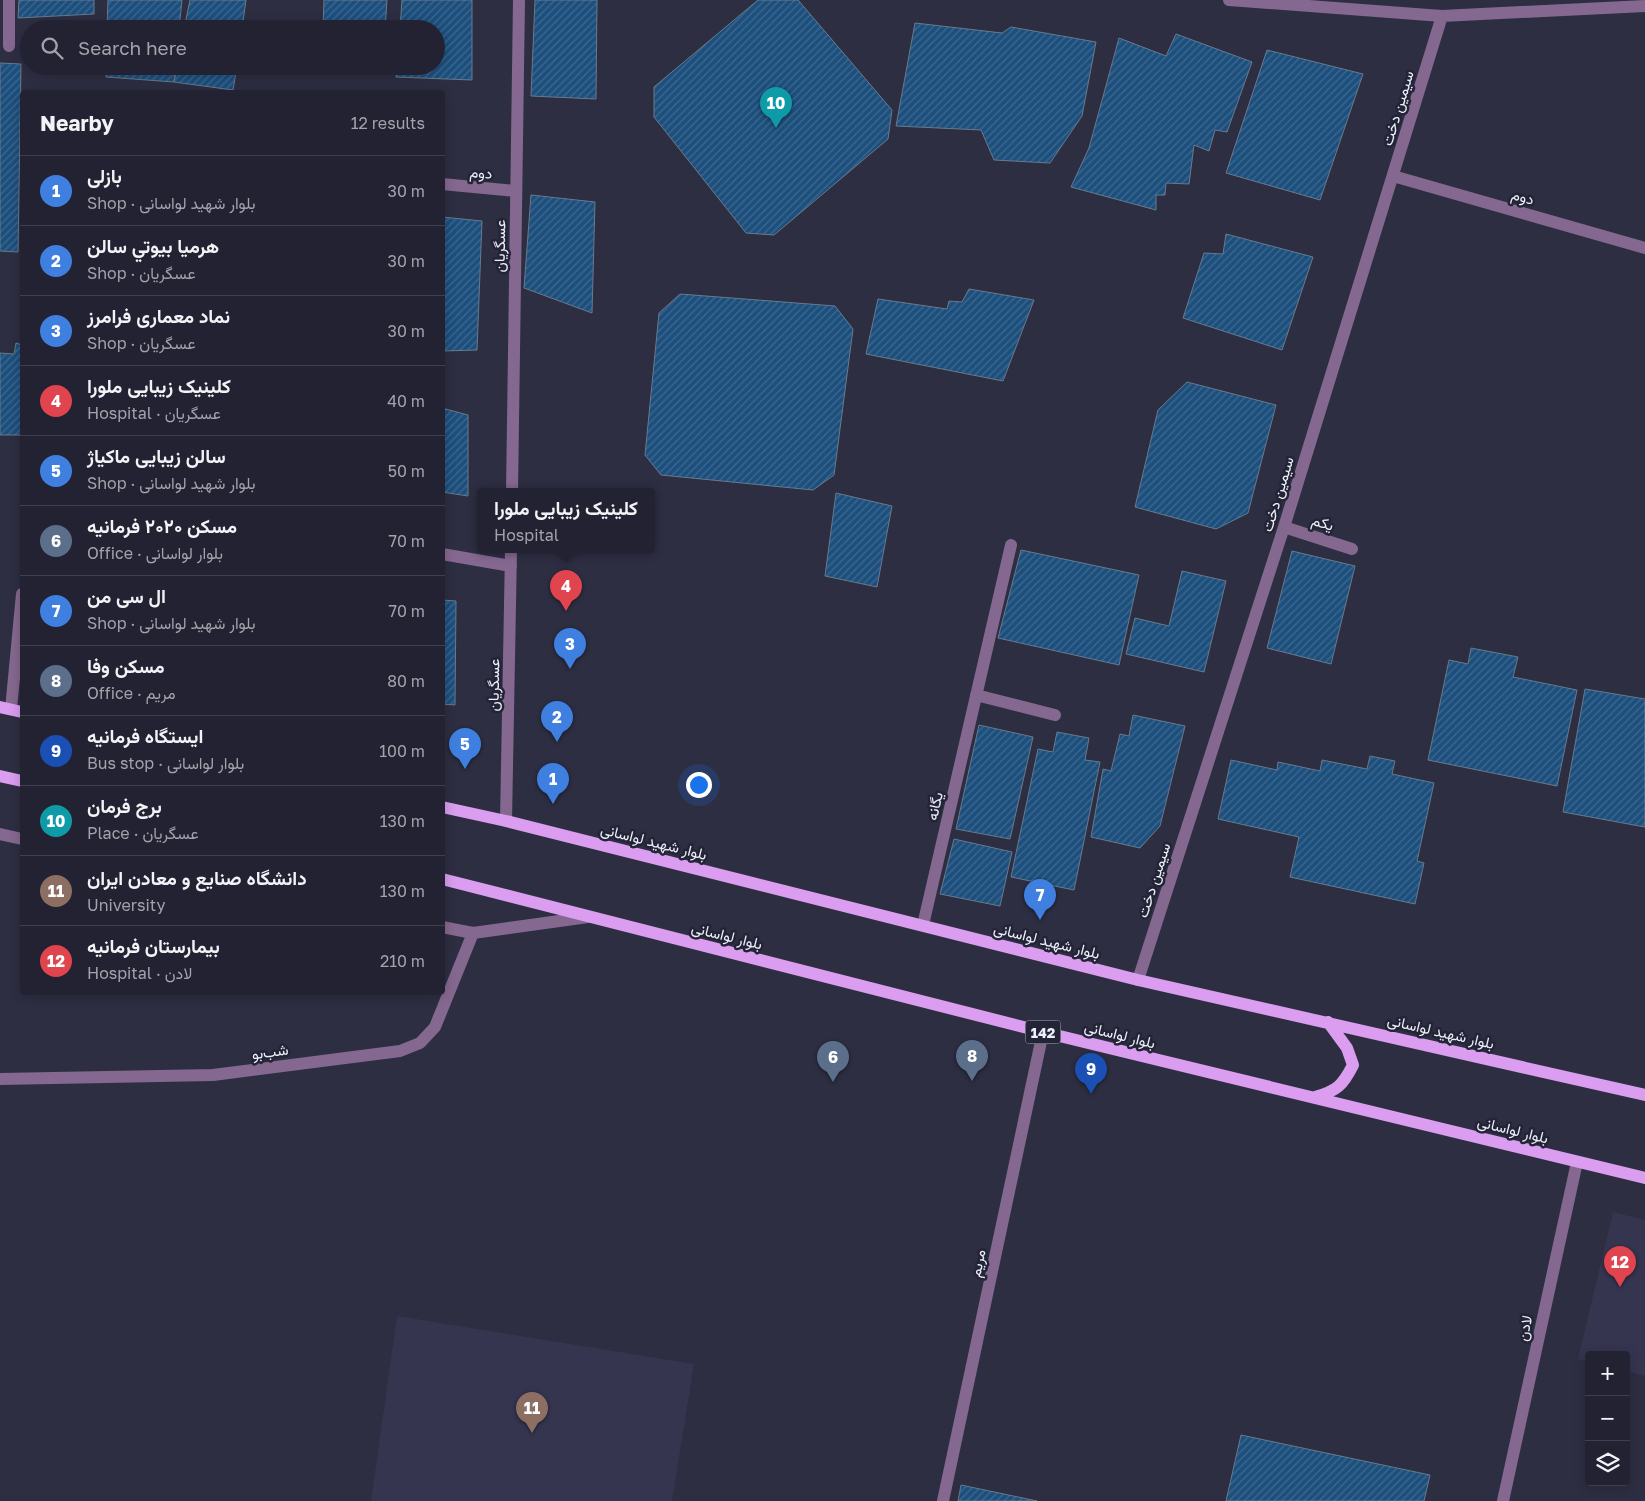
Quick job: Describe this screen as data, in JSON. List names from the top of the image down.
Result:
{
  "streets": {
    "main road": ["بلوار شهید لواسانی", "بلوار لواسانی", "142"],
    "street": [
      "سیمین دخت",
      "دوم",
      "عسگریان",
      "یکم",
      "یگانه",
      "شب‌بو",
      "مریم",
      "لادن"
    ]
  },
  "crossings": [
    ["سیمین دخت", "دوم"],
    ["سیمین دخت", "یکم"],
    ["سیمین دخت", "بلوار شهید لواسانی"],
    ["دوم", "عسگریان"],
    ["عسگریان", "بلوار شهید لواسانی"],
    ["یگانه", "بلوار شهید لواسانی"],
    ["بلوار لواسانی", "مریم"],
    ["بلوار لواسانی", "لادن"]
  ],
  "page": {
    "search": "Search here",
    "pins": [
      "10",
      "4",
      "3",
      "2",
      "5",
      "1",
      "7",
      "8",
      "6",
      "9",
      "12",
      "11"
    ],
    "heading": ["Nearby", "12 results"],
    "list": [
      {
        "mark": "1",
        "name": "بازلی",
        "note": "Shop · بلوار شهید لواسانی",
        "value": "30 m"
      },
      {
        "mark": "2",
        "name": "هرميا بيوتي سالن",
        "note": "Shop · عسگریان",
        "value": "30 m"
      },
      {
        "mark": "3",
        "name": "نماد معماری فرامرز",
        "note": "Shop · عسگریان",
        "value": "30 m"
      },
      {
        "mark": "4",
        "name": "کلینیک زیبایی ملورا",
        "note": "Hospital · عسگریان",
        "value": "40 m"
      },
      {
        "mark": "5",
        "name": "سالن زیبایی ماکیاژ",
        "note": "Shop · بلوار شهید لواسانی",
        "value": "50 m"
      },
      {
        "mark": "6",
        "name": "مسکن ۲۰۲۰ فرمانیه",
        "note": "Office · بلوار لواسانی",
        "value": "70 m"
      },
      {
        "mark": "7",
        "name": "ال سی من",
        "note": "Shop · بلوار شهید لواسانی",
        "value": "70 m"
      },
      {
        "mark": "8",
        "name": "مسکن وفا",
        "note": "Office · مریم",
        "value": "80 m"
      },
      {
        "mark": "9",
        "name": "ایستگاه فرمانیه",
        "note": "Bus stop · بلوار لواسانی",
        "value": "100 m"
      },
      {
        "mark": "10",
        "name": "برج فرمان",
        "note": "Place · عسگریان",
        "value": "130 m"
      },
      {
        "mark": "11",
        "name": "دانشگاه صنایع و معادن ایران",
        "note": "University",
        "value": "130 m"
      },
      {
        "mark": "12",
        "name": "بیمارستان فرمانیه",
        "note": "Hospital · لادن",
        "value": "210 m"
      }
    ],
    "popup": ["کلینیک زیبایی ملورا", "Hospital"],
    "map_buttons": ["+", "−"]
  }
}
